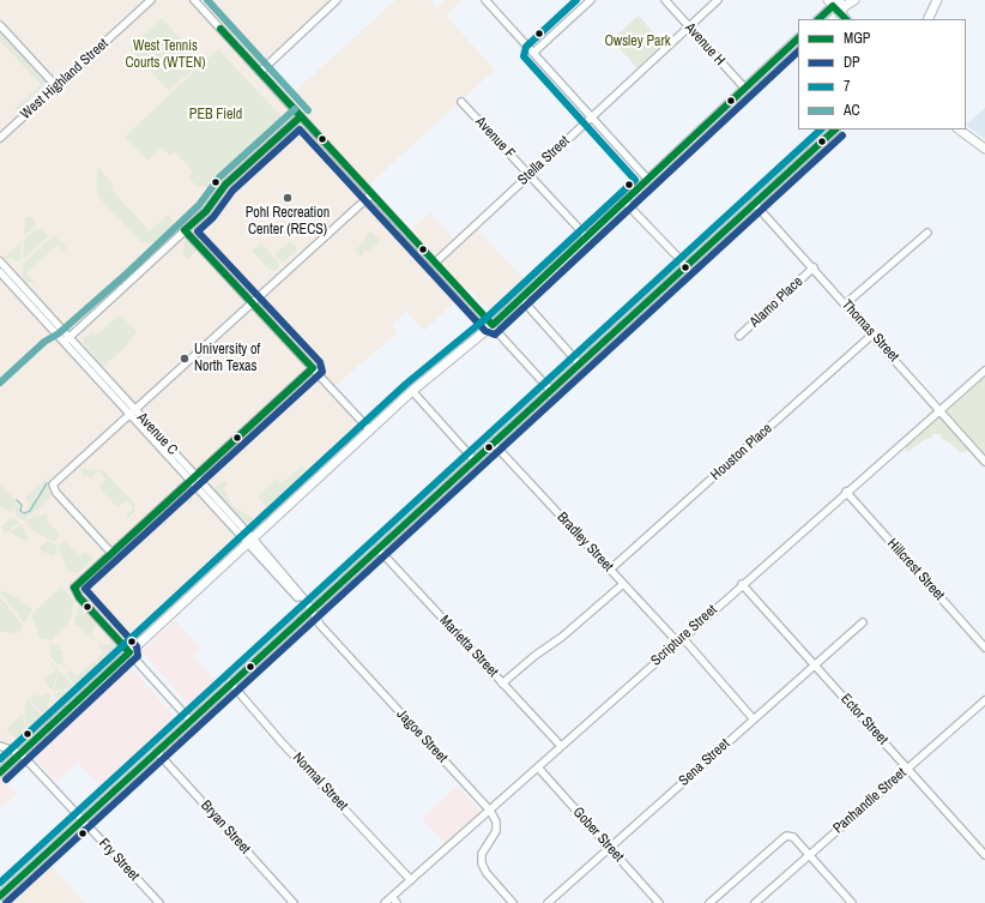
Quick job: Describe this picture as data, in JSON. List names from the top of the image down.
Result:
{
  "streets": {
    "street": [
      "Avenue H",
      "West Highland Street",
      "Avenue F",
      "Stella Street",
      "Alamo Place",
      "Thomas Street",
      "Avenue C",
      "Houston Place",
      "Bradley Street",
      "Hillcrest Street",
      "Scripture Street",
      "Marietta Street",
      "Ector Street",
      "Jagoe Street",
      "Sena Street",
      "Normal Street",
      "Panhandle Street",
      "Bryan Street",
      "Gober Street",
      "Fry Street"
    ]
  },
  "crossings": [
    ["Avenue H", "Stella Street"],
    ["Avenue F", "Stella Street"],
    ["Alamo Place", "Thomas Street"],
    ["Thomas Street", "Houston Place"],
    ["Thomas Street", "Scripture Street"],
    ["Avenue C", "Jagoe Street"],
    ["Houston Place", "Bradley Street"],
    ["Bradley Street", "Scripture Street"],
    ["Bradley Street", "Sena Street"],
    ["Hillcrest Street", "Scripture Street"],
    ["Scripture Street", "Marietta Street"],
    ["Scripture Street", "Ector Street"],
    ["Scripture Street", "Jagoe Street"],
    ["Scripture Street", "Normal Street"],
    ["Scripture Street", "Gober Street"],
    ["Ector Street", "Sena Street"],
    ["Ector Street", "Panhandle Street"],
    ["Sena Street", "Gober Street"]
  ],
  "parks": ["Owsley Park", "West Tennis Courts (WTEN)", "PEB Field"],
  "places": ["Pohl Recreation Center (RECS)", "University of North Texas"],
  "lines": [
    "transit line 7",
    "transit line AC",
    "transit line MGP",
    "transit line DP"
  ],
  "legend": [
    "MGP",
    "DP",
    "7",
    "AC"
  ]
}
